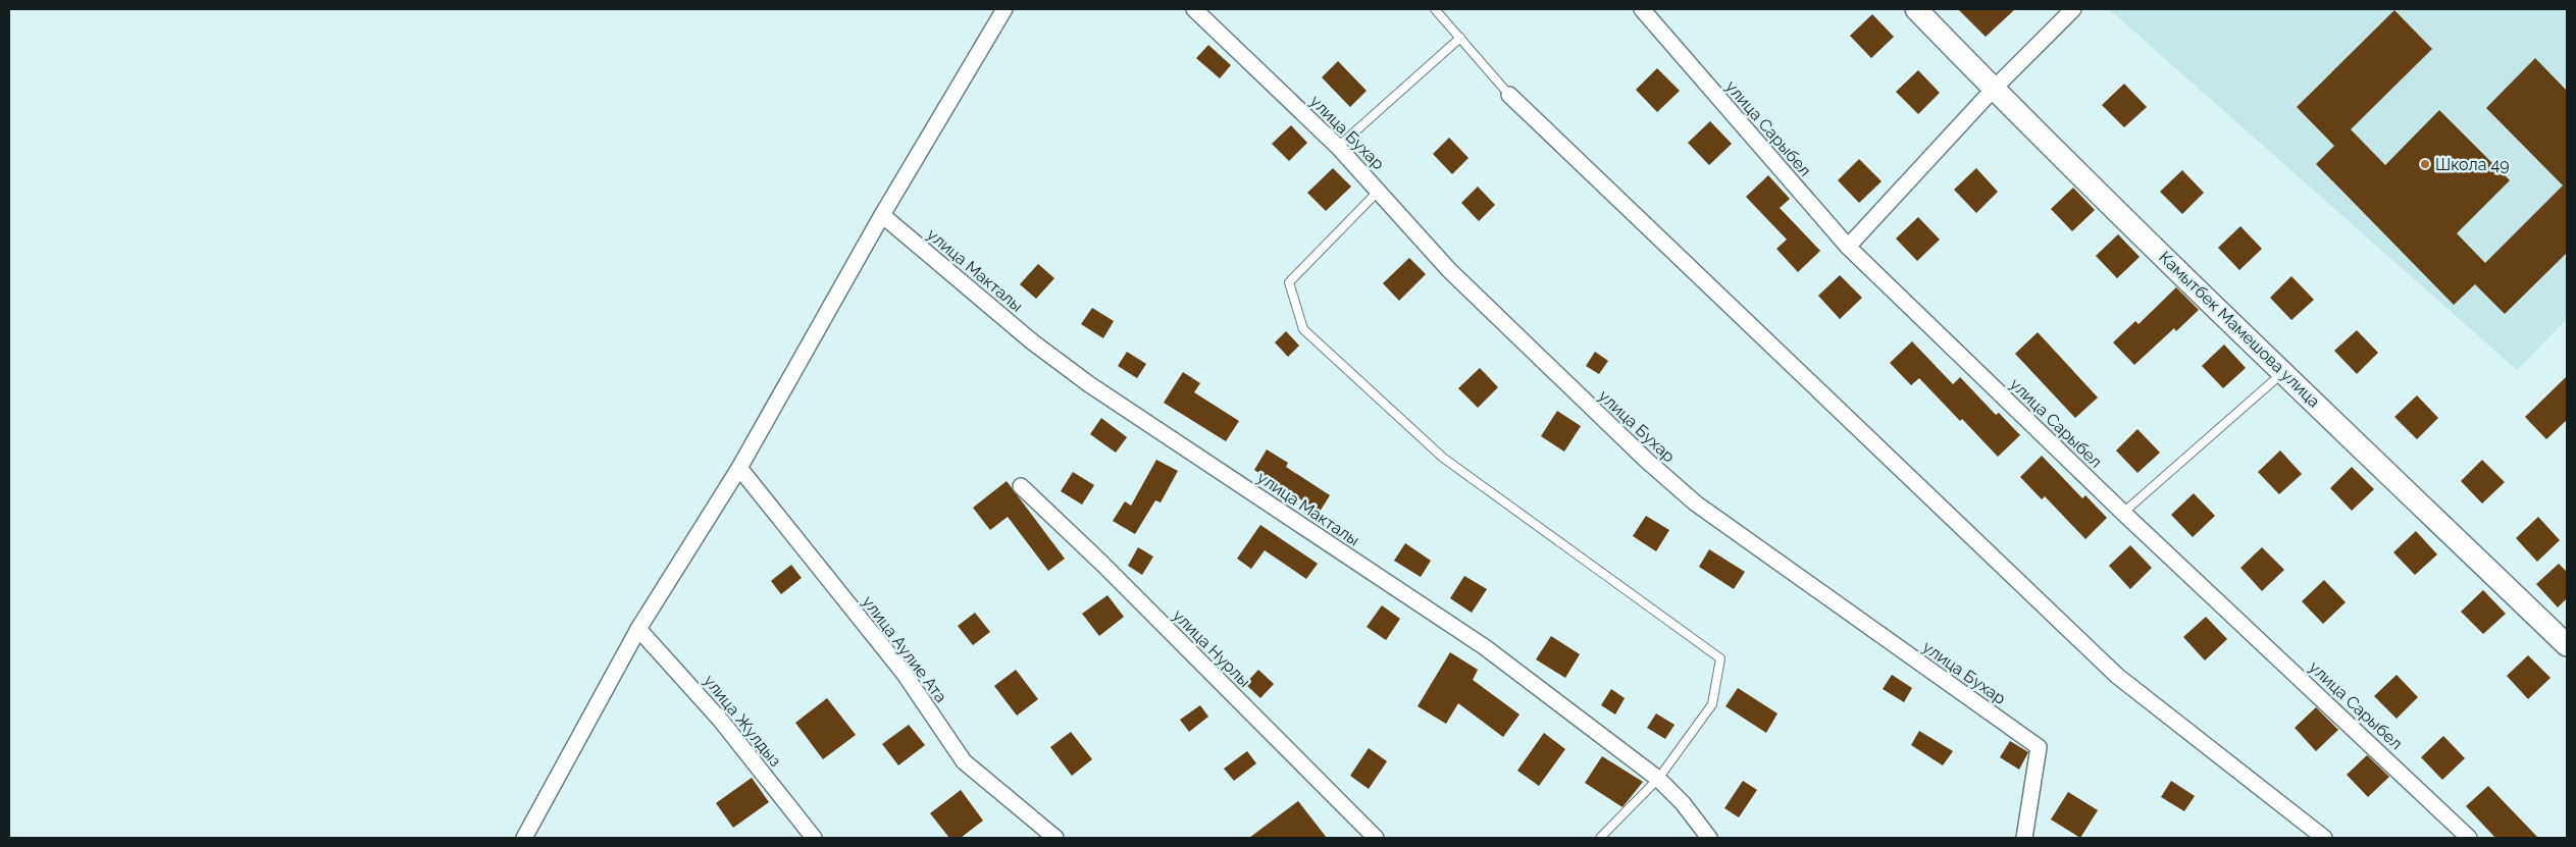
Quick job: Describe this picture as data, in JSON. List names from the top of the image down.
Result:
{
  "streets": {
    "street": [
      "улица Сарыбел",
      "улица Бухар",
      "улица Макталы",
      "Камытбек Мамешова улица",
      "улица Нурлы",
      "улица Аулие Ата",
      "улица Жулдыз"
    ]
  },
  "places": ["Школа 49"]
}
